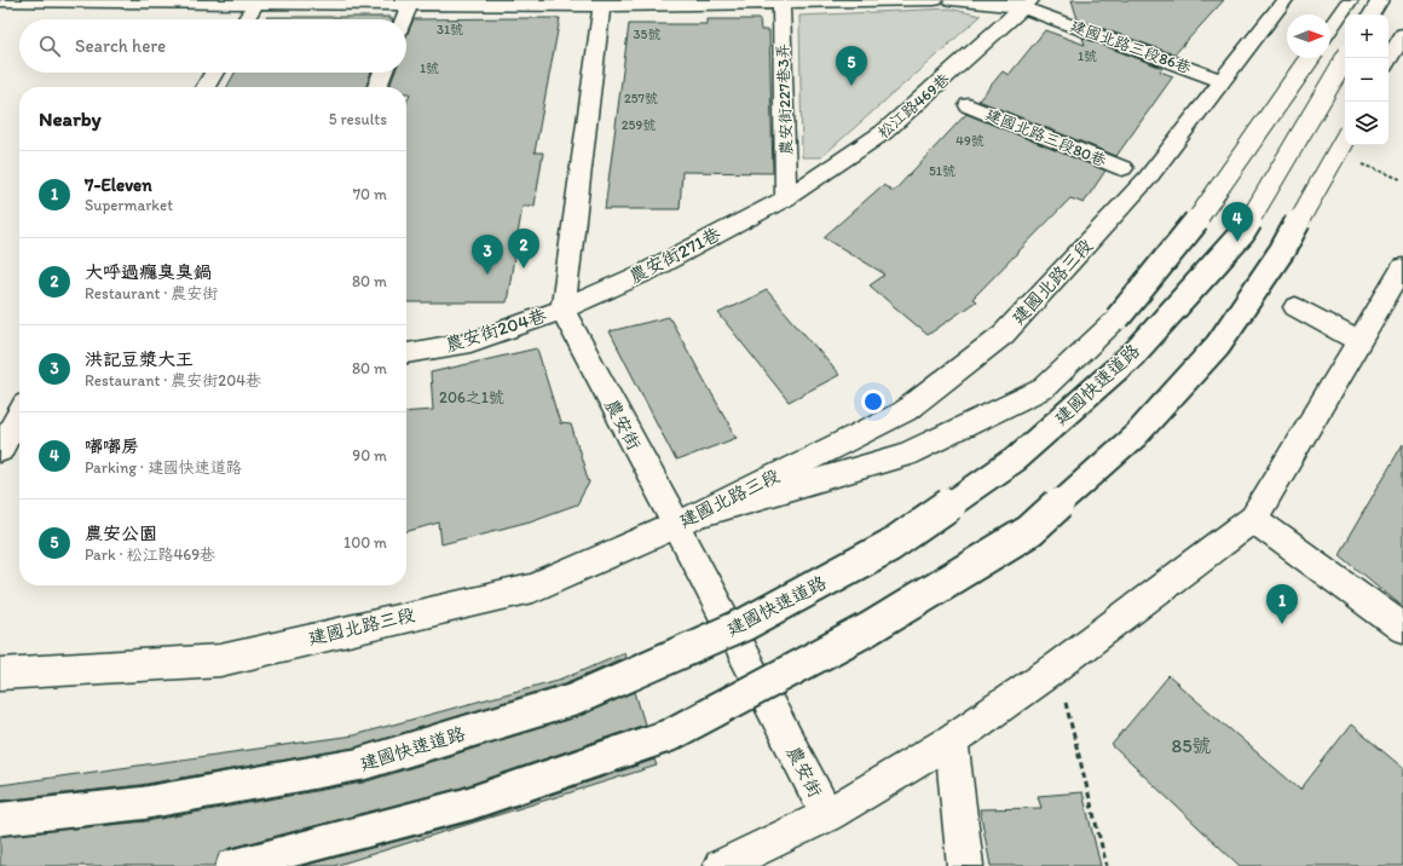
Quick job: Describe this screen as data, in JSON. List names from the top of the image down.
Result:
{
  "streets": {
    "main road": [
      "建國北路三段86巷",
      "農安街227巷3弄",
      "松江路469巷",
      "建國北路三段80巷",
      "農安街271巷",
      "建國北路三段",
      "農安街204巷",
      "建國快速道路",
      "農安街"
    ]
  },
  "crossings": [
    ["建國北路三段86巷", "松江路469巷"],
    ["建國北路三段86巷", "建國北路三段"],
    ["農安街227巷3弄", "松江路469巷"],
    ["農安街227巷3弄", "農安街271巷"],
    ["松江路469巷", "農安街271巷"],
    ["農安街271巷", "農安街204巷"],
    ["農安街271巷", "農安街"],
    ["建國北路三段", "農安街"],
    ["農安街204巷", "農安街"]
  ],
  "house_numbers": [
    "31號",
    "35號",
    "1號",
    "1號",
    "257號",
    "259號",
    "49號",
    "51號",
    "206之1號",
    "85號"
  ],
  "north": "right",
  "page": {
    "map_buttons": ["+", "−"],
    "search": "Search here",
    "pins": [
      "5",
      "4",
      "2",
      "3",
      "1"
    ],
    "heading": ["Nearby", "5 results"],
    "list": [
      {
        "mark": "1",
        "name": "7-Eleven",
        "note": "Supermarket",
        "value": "70 m"
      },
      {
        "mark": "2",
        "name": "大呼過癮臭臭鍋",
        "note": "Restaurant · 農安街",
        "value": "80 m"
      },
      {
        "mark": "3",
        "name": "洪記豆漿大王",
        "note": "Restaurant · 農安街204巷",
        "value": "80 m"
      },
      {
        "mark": "4",
        "name": "嘟嘟房",
        "note": "Parking · 建國快速道路",
        "value": "90 m"
      },
      {
        "mark": "5",
        "name": "農安公園",
        "note": "Park · 松江路469巷",
        "value": "100 m"
      }
    ]
  }
}
